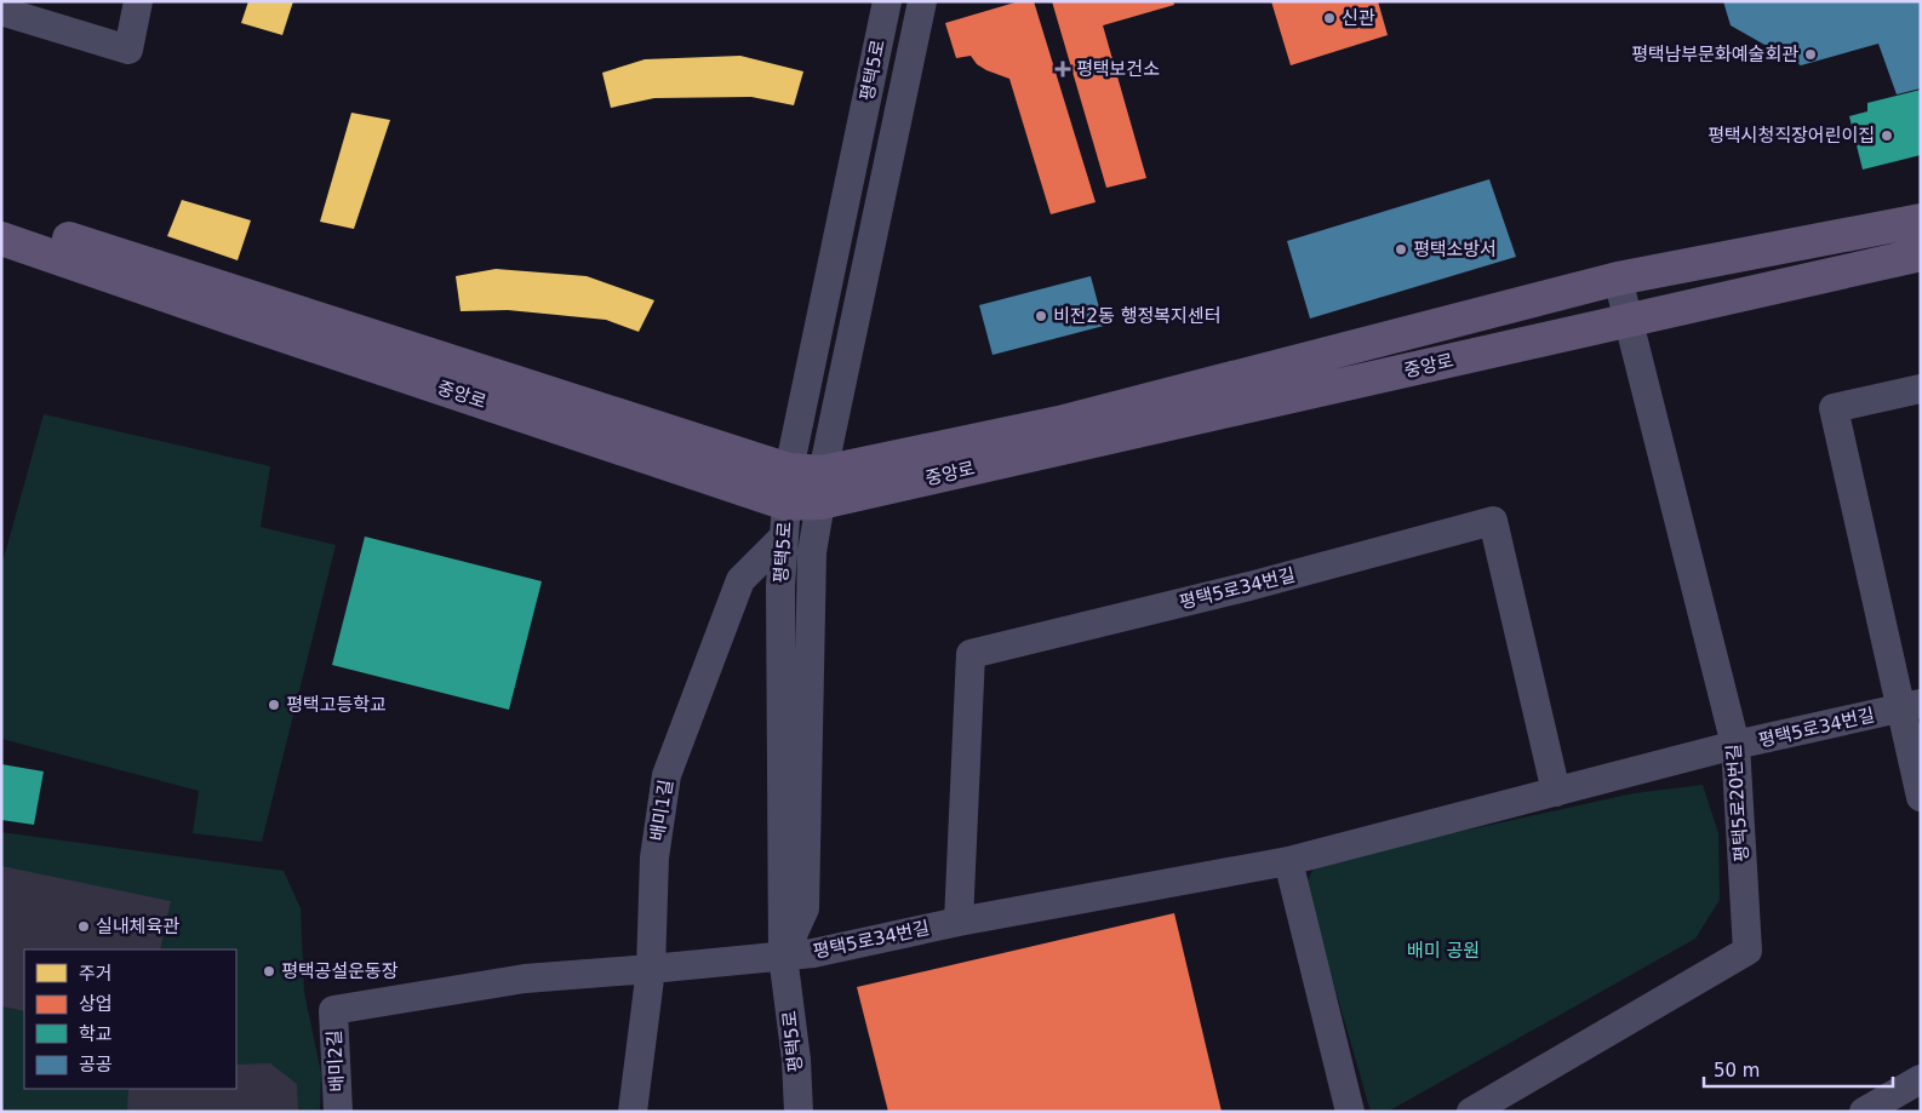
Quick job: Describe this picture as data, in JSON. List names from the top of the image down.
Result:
{
  "streets": {
    "main road": ["중앙로"],
    "street": [
      "평택5로",
      "평택5로34번길",
      "평택5로20번길",
      "배미1길",
      "배미2길"
    ]
  },
  "crossings": [
    ["평택5로", "중앙로"],
    ["평택5로", "평택5로34번길"],
    ["평택5로", "배미1길"],
    ["중앙로", "평택5로20번길"],
    ["평택5로34번길", "평택5로20번길"],
    ["평택5로34번길", "배미1길"],
    ["평택5로34번길", "배미2길"]
  ],
  "parks": ["배미 공원"],
  "places": {
    "other": [
      "신관",
      "평택남부문화예술회관",
      "평택시청직장어린이집",
      "평택소방서",
      "비전2동 행정복지센터",
      "평택고등학교",
      "실내체육관",
      "평택공설운동장"
    ],
    "health": ["평택보건소"]
  },
  "legend": [
    "주거",
    "상업",
    "학교",
    "공공"
  ],
  "scale_bar": "50 m"
}
